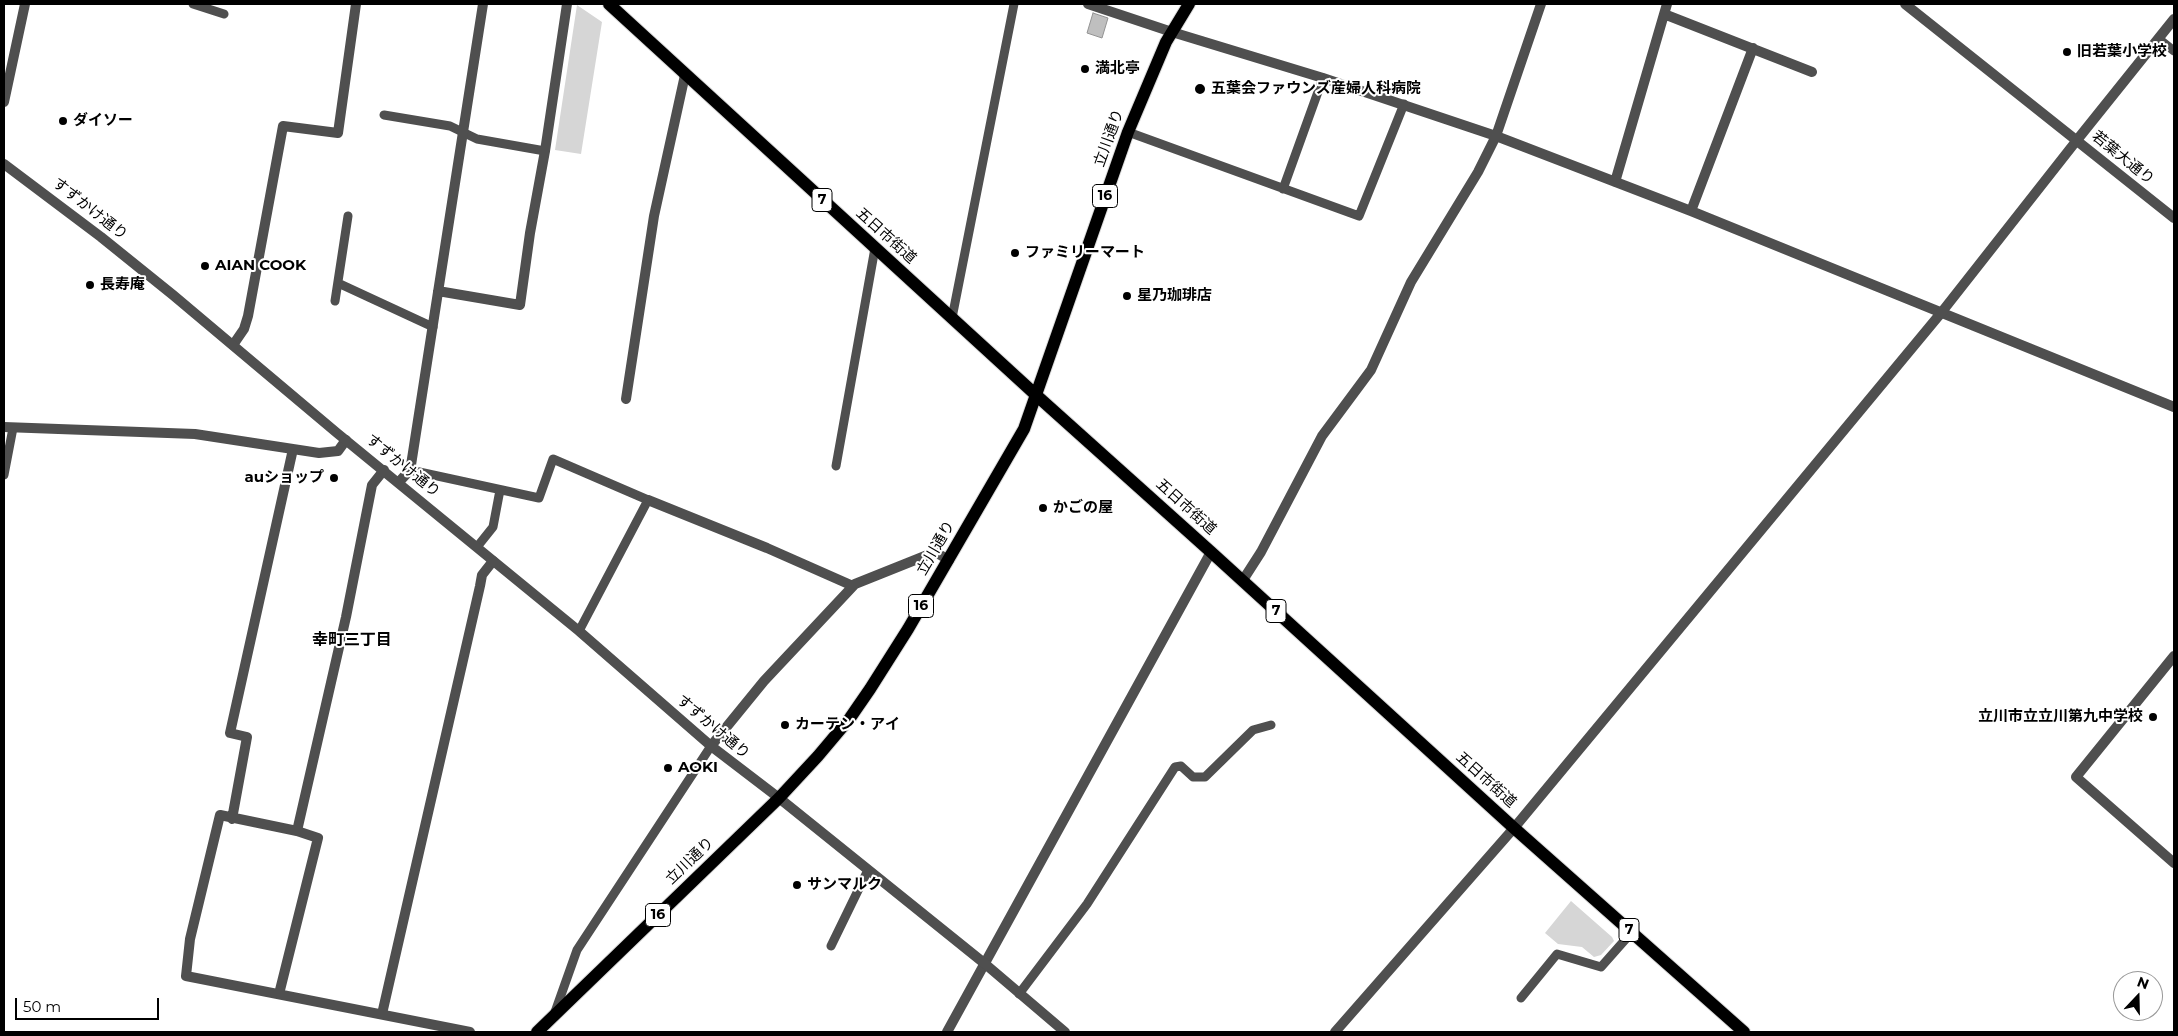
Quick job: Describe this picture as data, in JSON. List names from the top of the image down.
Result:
{
  "streets": {
    "main road": [
      "立川通り",
      "16",
      "7",
      "五日市街道"
    ],
    "street": ["若葉大通り", "すずかけ通り"]
  },
  "crossings": [
    ["立川通り", "すずかけ通り"],
    ["立川通り", "五日市街道"]
  ],
  "districts": ["幸町三丁目"],
  "places": [
    "旧若葉小学校",
    "満北亭",
    "五葉会ファウンズ産婦人科病院",
    "ダイソー",
    "ファミリーマート",
    "AIAN COOK",
    "長寿庵",
    "星乃珈琲店",
    "auショップ",
    "かごの屋",
    "立川市立立川第九中学校",
    "カーテン・アイ",
    "AOKI",
    "サンマルク"
  ],
  "scale_bar": "50 m",
  "north": "top"
}
